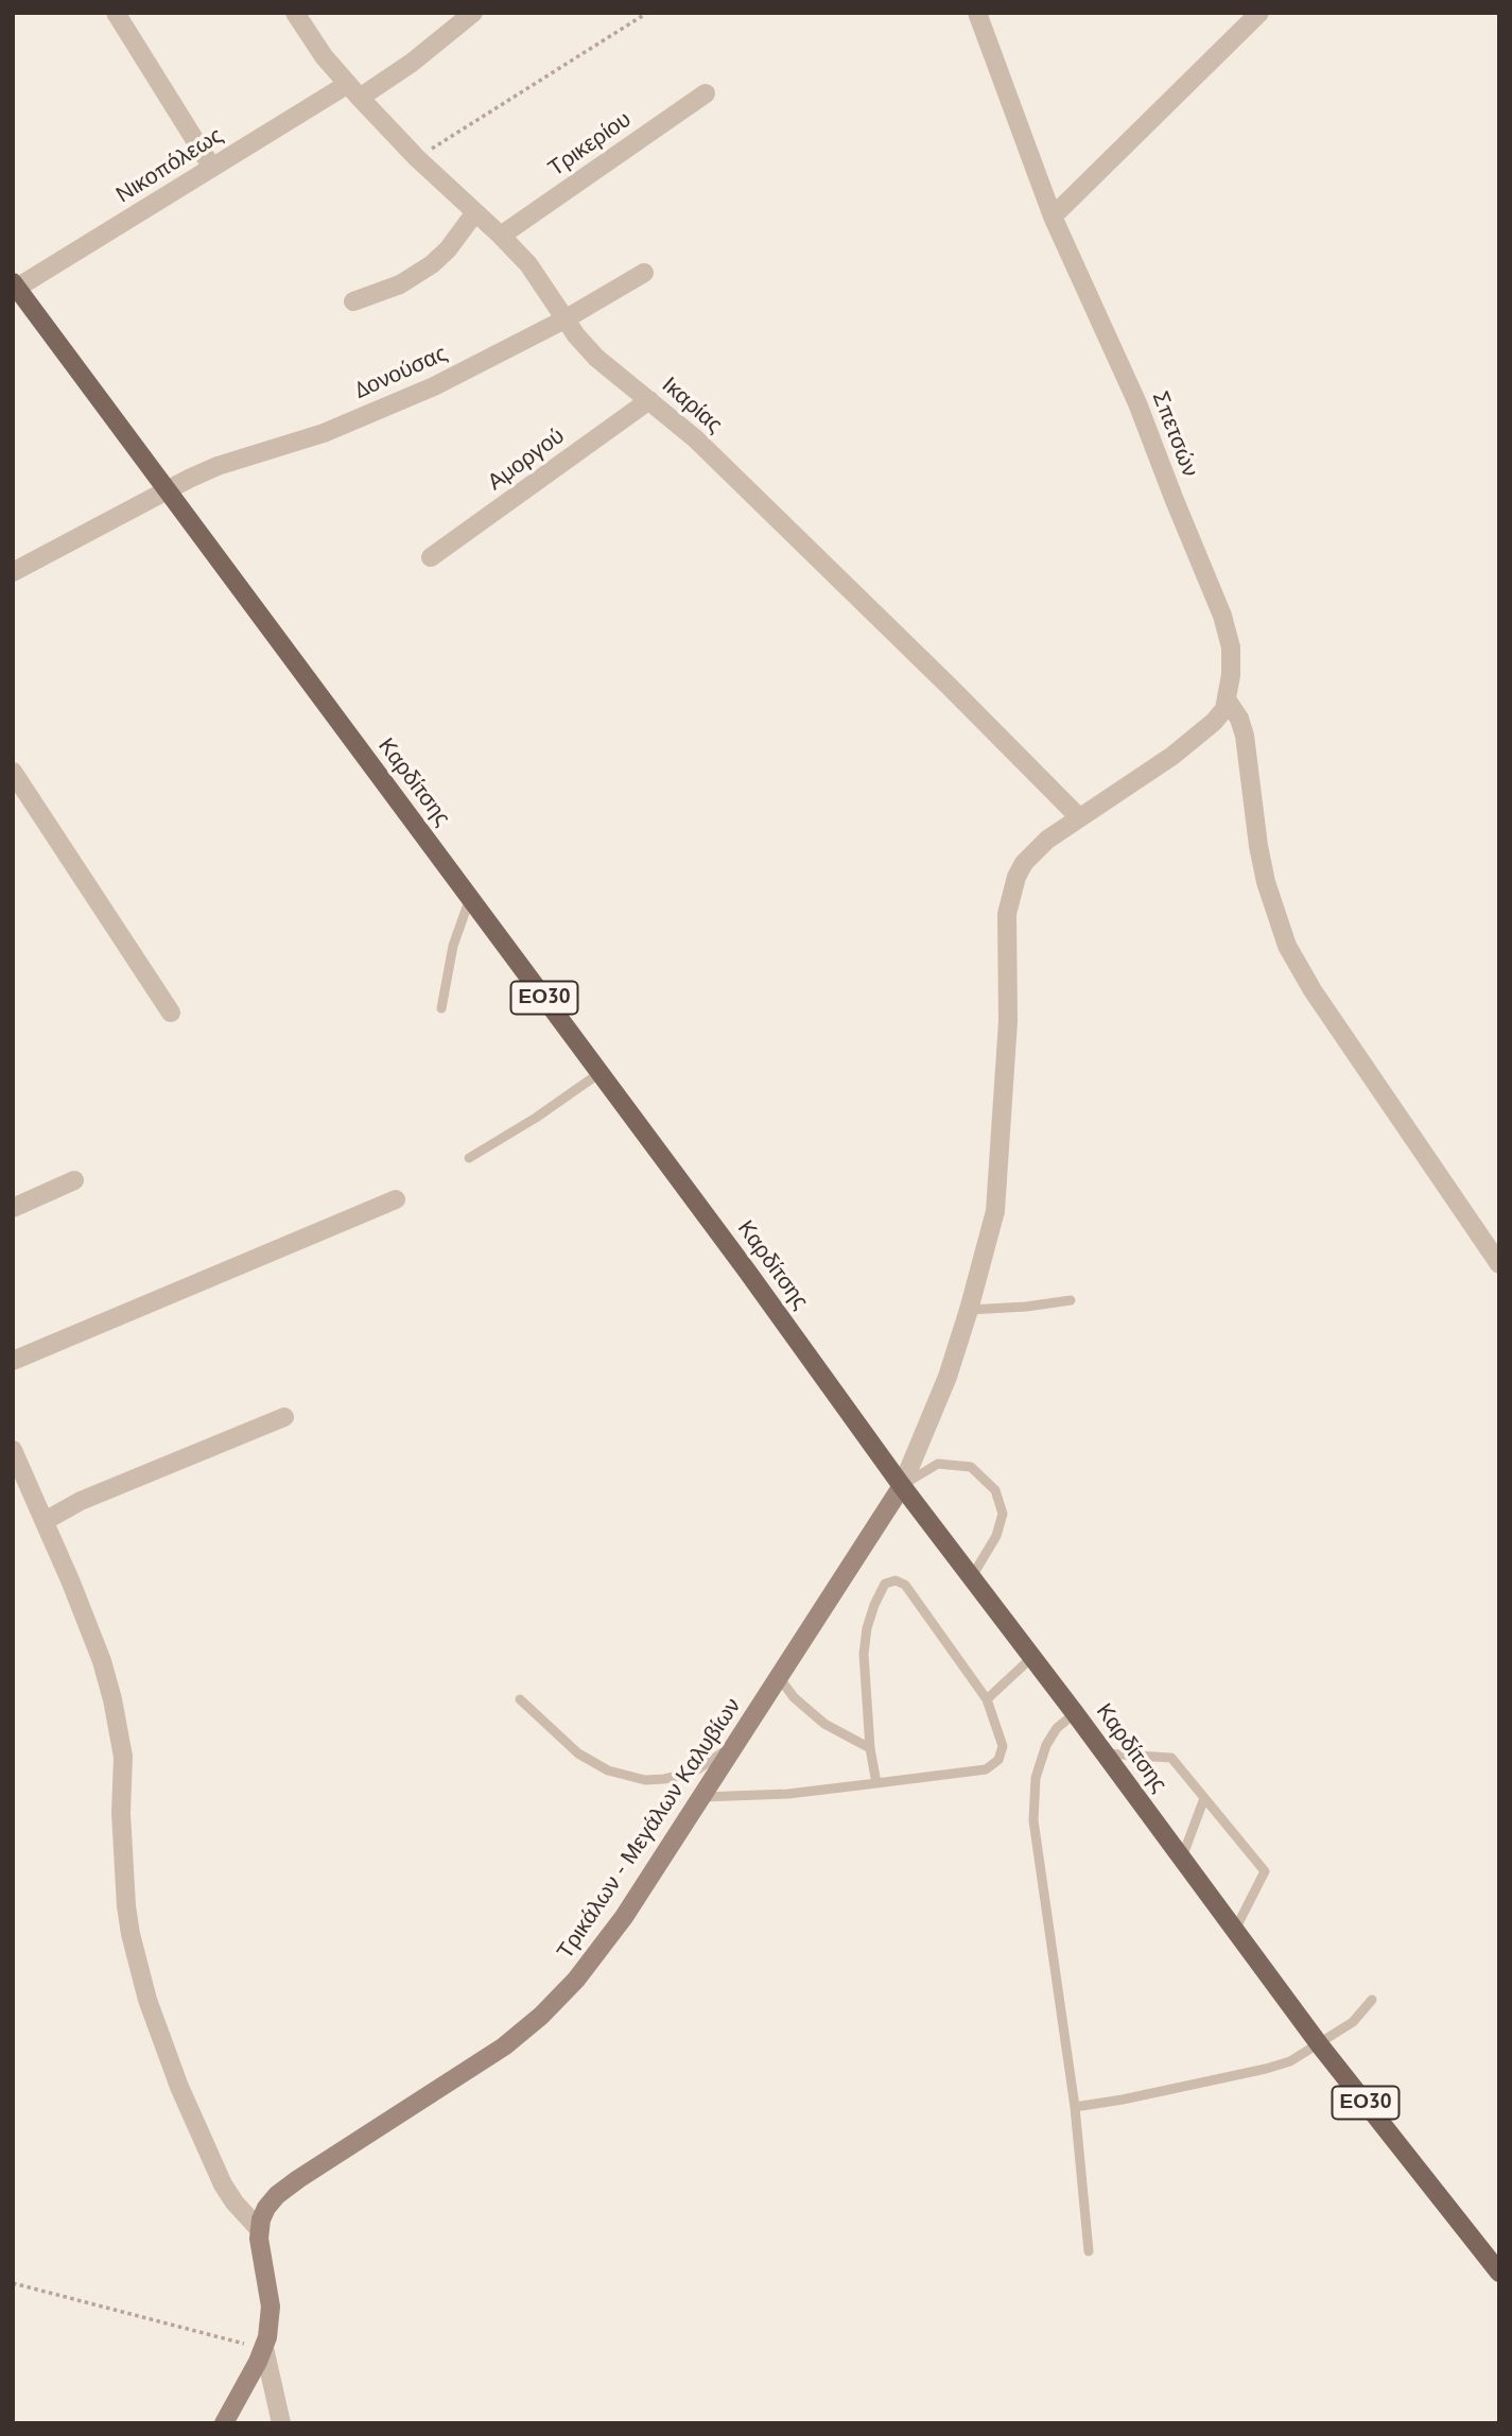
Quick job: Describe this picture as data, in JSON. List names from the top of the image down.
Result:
{
  "streets": {
    "main road": ["Καρδίτσης", "ΕΟ30"],
    "street": [
      "Τρικερίου",
      "Νικοπόλεως",
      "Δονούσας",
      "Ικαρίας",
      "Σπετσών",
      "Αμοργού",
      "Τρικάλων - Μεγάλων Καλυβίων"
    ]
  },
  "crossings": [
    ["Τρικερίου", "Ικαρίας"],
    ["Νικοπόλεως", "Ικαρίας"],
    ["Νικοπόλεως", "Καρδίτσης"],
    ["Δονούσας", "Ικαρίας"],
    ["Δονούσας", "Καρδίτσης"],
    ["Ικαρίας", "Σπετσών"],
    ["Ικαρίας", "Αμοργού"],
    ["Σπετσών", "Καρδίτσης"],
    ["Σπετσών", "Τρικάλων - Μεγάλων Καλυβίων"],
    ["Καρδίτσης", "Τρικάλων - Μεγάλων Καλυβίων"]
  ]
}
